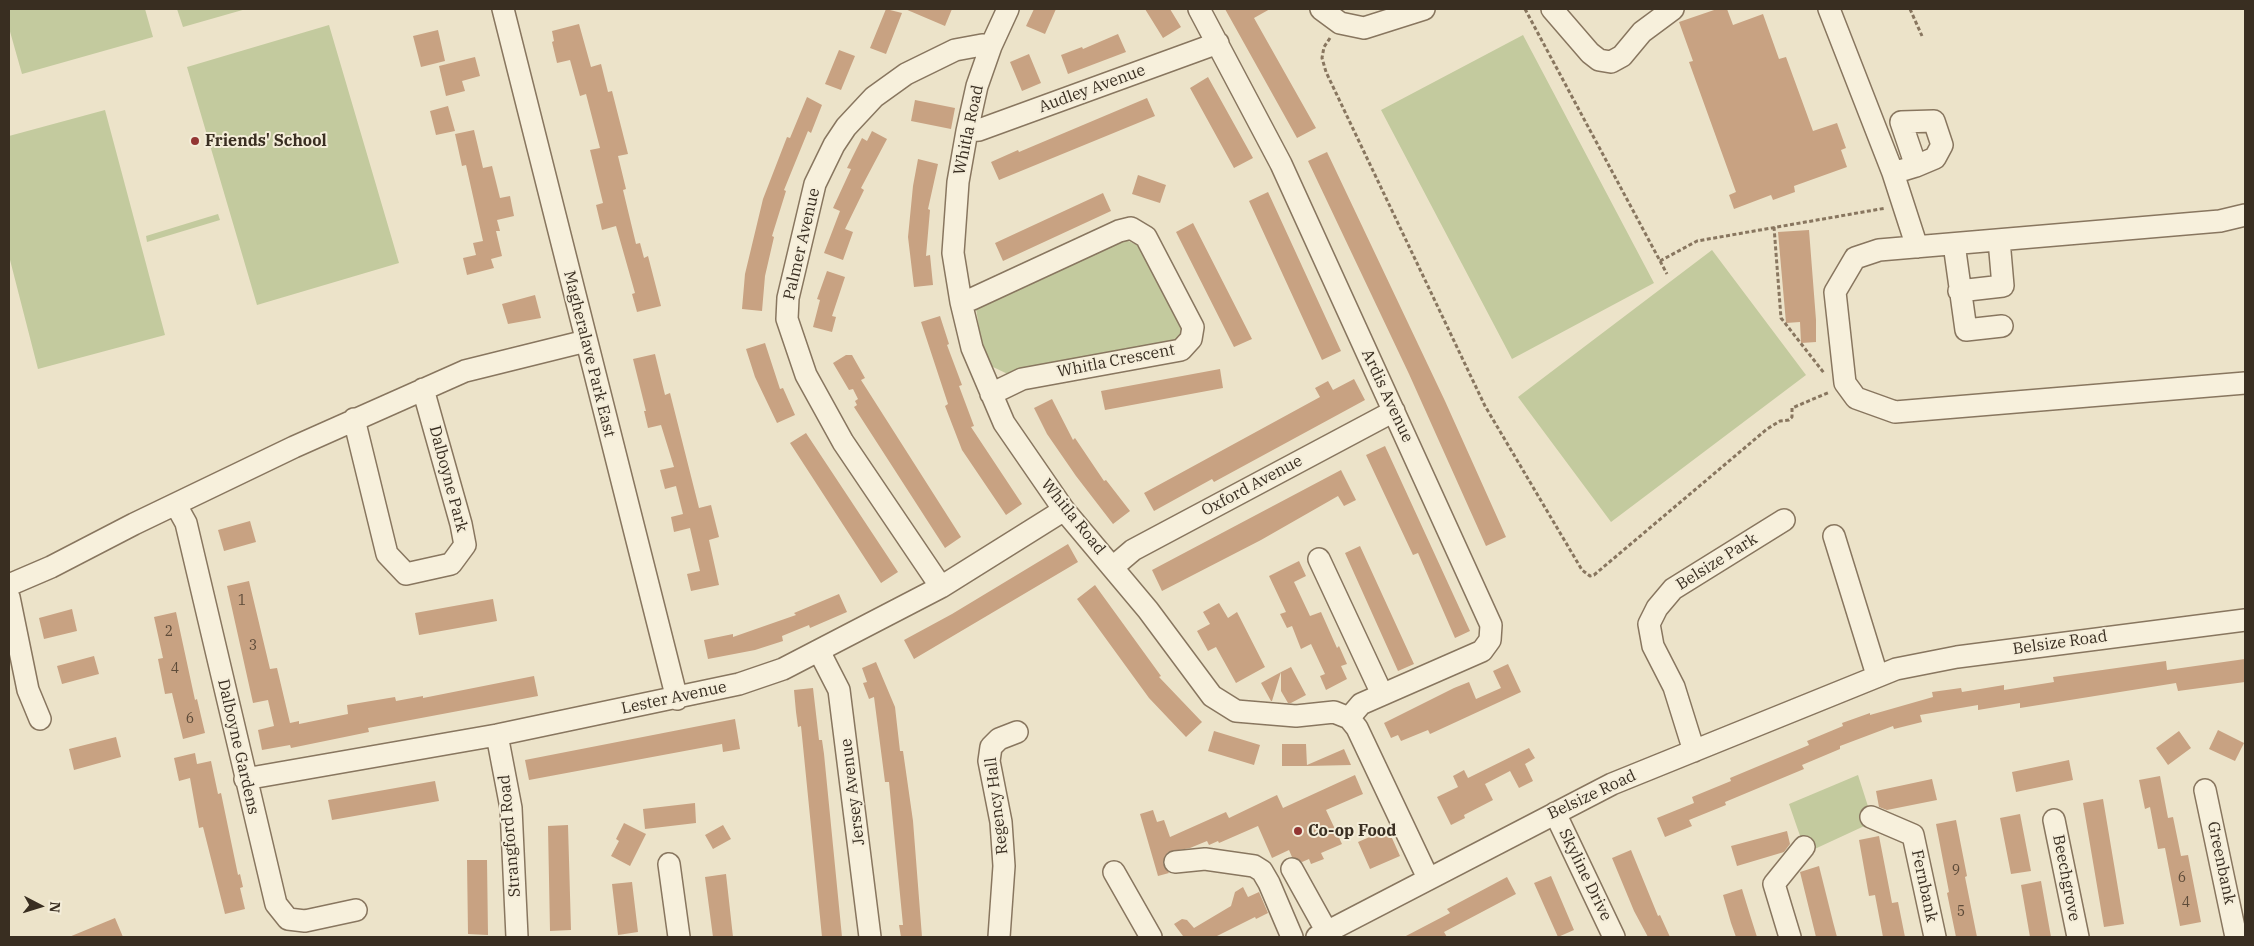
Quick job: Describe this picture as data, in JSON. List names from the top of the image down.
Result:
{
  "streets": {
    "street": [
      "Audley Avenue",
      "Whitla Road",
      "Palmer Avenue",
      "Magheralave Park East",
      "Whitla Crescent",
      "Ardis Avenue",
      "Dalboyne Park",
      "Oxford Avenue",
      "Belsize Park",
      "Belsize Road",
      "Lester Avenue",
      "Dalboyne Gardens",
      "Jersey Avenue",
      "Regency Hall",
      "Strangford Road",
      "Greenbank",
      "Skyline Drive",
      "Beechgrove",
      "Fernbank"
    ]
  },
  "crossings": [
    ["Audley Avenue", "Whitla Road"],
    ["Audley Avenue", "Ardis Avenue"],
    ["Whitla Road", "Palmer Avenue"],
    ["Whitla Road", "Whitla Crescent"],
    ["Whitla Road", "Ardis Avenue"],
    ["Whitla Road", "Oxford Avenue"],
    ["Whitla Road", "Lester Avenue"],
    ["Palmer Avenue", "Lester Avenue"],
    ["Magheralave Park East", "Lester Avenue"],
    ["Ardis Avenue", "Oxford Avenue"],
    ["Belsize Park", "Belsize Road"],
    ["Belsize Road", "Skyline Drive"],
    ["Lester Avenue", "Dalboyne Gardens"],
    ["Lester Avenue", "Jersey Avenue"],
    ["Lester Avenue", "Strangford Road"]
  ],
  "places": ["Friends' School", "Co-op Food"],
  "house_numbers": [
    "1",
    "2",
    "3",
    "4",
    "6",
    "9",
    "6",
    "4",
    "5"
  ],
  "north": "right"
}
